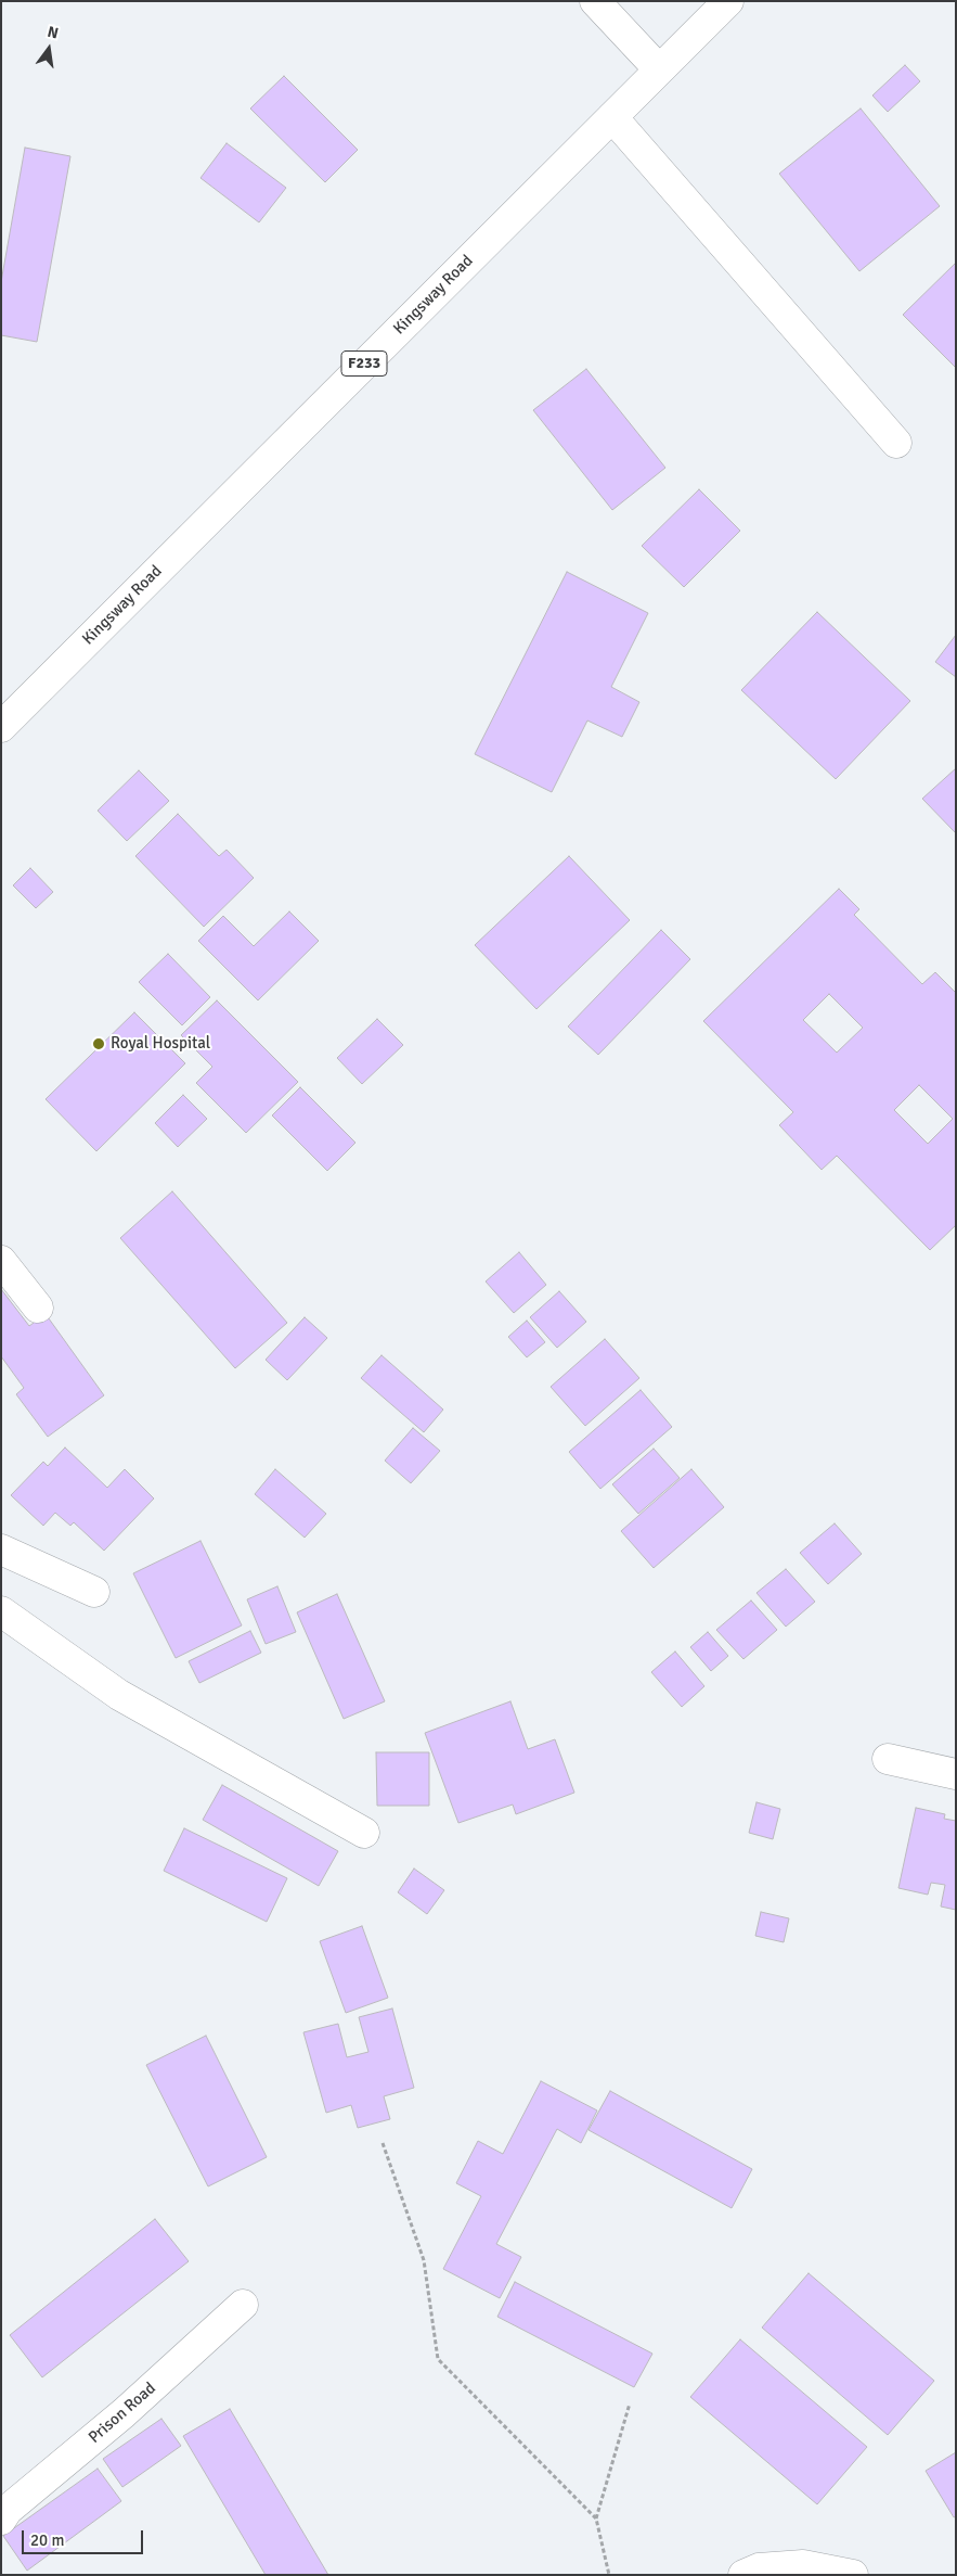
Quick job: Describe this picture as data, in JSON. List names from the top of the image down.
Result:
{
  "streets": {
    "street": ["Kingsway Road", "F233", "Prison Road"]
  },
  "places": ["Royal Hospital"],
  "scale_bar": "20 m",
  "north": "top"
}
